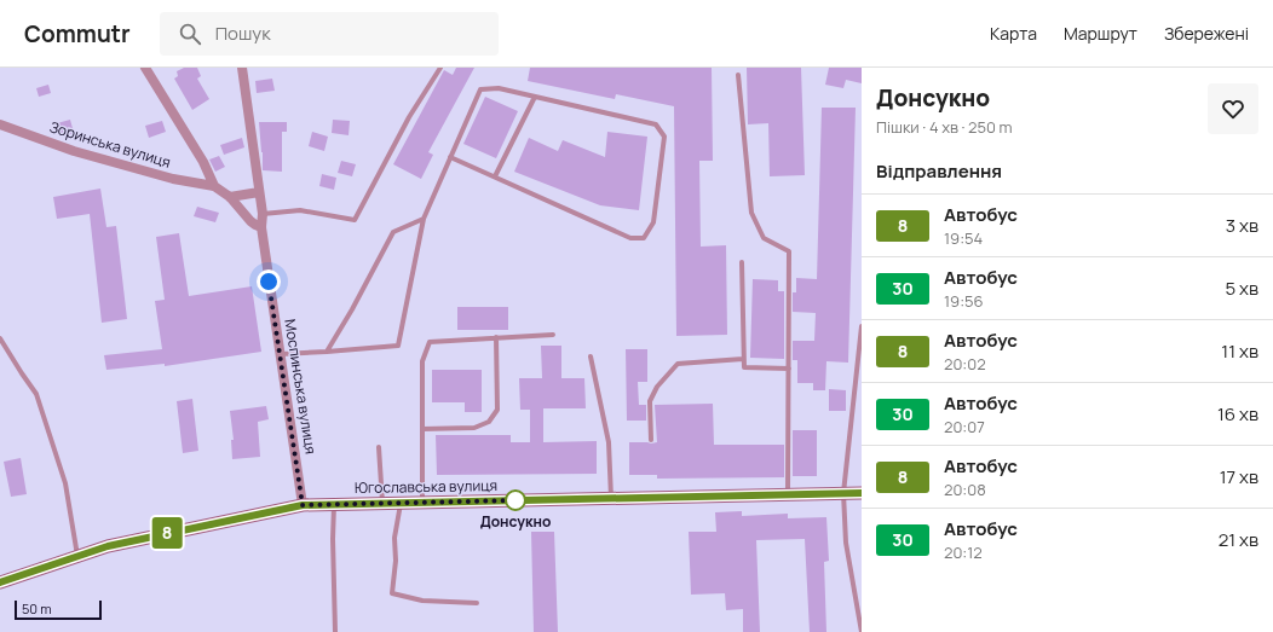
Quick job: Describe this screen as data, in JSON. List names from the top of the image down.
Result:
{
  "streets": {
    "main road": ["Югославська вулиця"],
    "street": ["Зоринська вулиця", "Моспинська вулиця"]
  },
  "crossings": [
    ["Зоринська вулиця", "Моспинська вулиця"],
    ["Моспинська вулиця", "Югославська вулиця"]
  ],
  "places": ["Донсукно"],
  "lines": ["bus line 8"],
  "scale_bar": "50 m",
  "page": {
    "header": "Commutr",
    "search": "Пошук",
    "nav": ["Карта", "Маршрут", "Збережені"],
    "on_map": "8",
    "heading": [
      ["Донсукно", "Пішки · 4 хв · 250 m"],
      "Відправлення"
    ],
    "list": [
      {
        "mark": "8",
        "name": "Автобус",
        "note": "19:54",
        "value": "3 хв"
      },
      {
        "mark": "30",
        "name": "Автобус",
        "note": "19:56",
        "value": "5 хв"
      },
      {
        "mark": "8",
        "name": "Автобус",
        "note": "20:02",
        "value": "11 хв"
      },
      {
        "mark": "30",
        "name": "Автобус",
        "note": "20:07",
        "value": "16 хв"
      },
      {
        "mark": "8",
        "name": "Автобус",
        "note": "20:08",
        "value": "17 хв"
      },
      {
        "mark": "30",
        "name": "Автобус",
        "note": "20:12",
        "value": "21 хв"
      }
    ],
    "scale": "50 m"
  }
}
